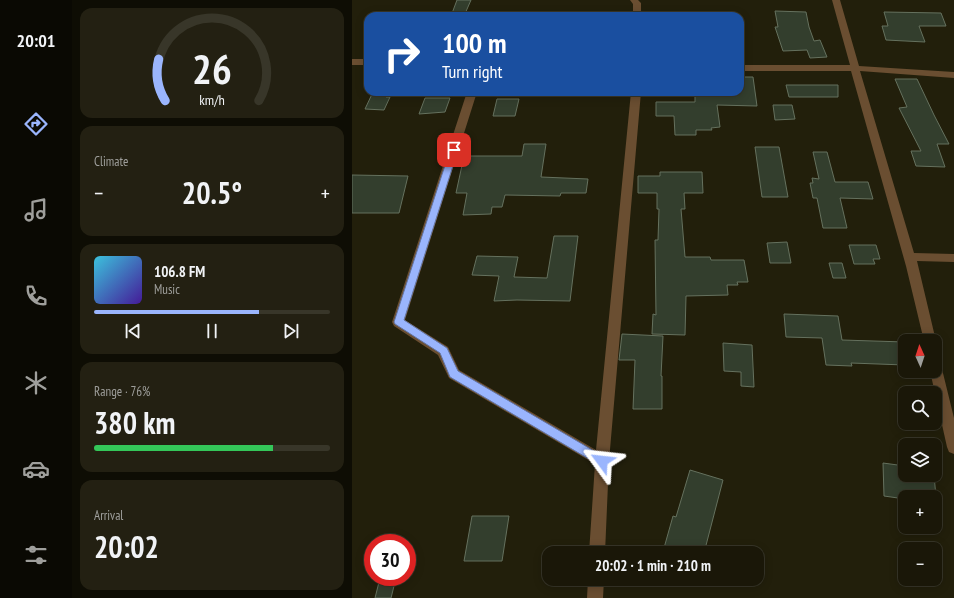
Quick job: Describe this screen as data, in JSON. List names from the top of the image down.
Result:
{
  "north": "top",
  "page": {
    "tabs": "20:01",
    "turn": ["100 m", "Turn right"],
    "tile": [
      "Climate",
      ["Range · 76%", "380 km"],
      ["Arrival", "20:02"]
    ],
    "heat": ["−", "20.5°", "+"],
    "song": ["106.8 FM", "Music"],
    "map_buttons": ["+", "−"],
    "limit": "30",
    "trip": "20:02 · 1 min · 210 m",
    "gauge": ["26", "km/h"]
  }
}
